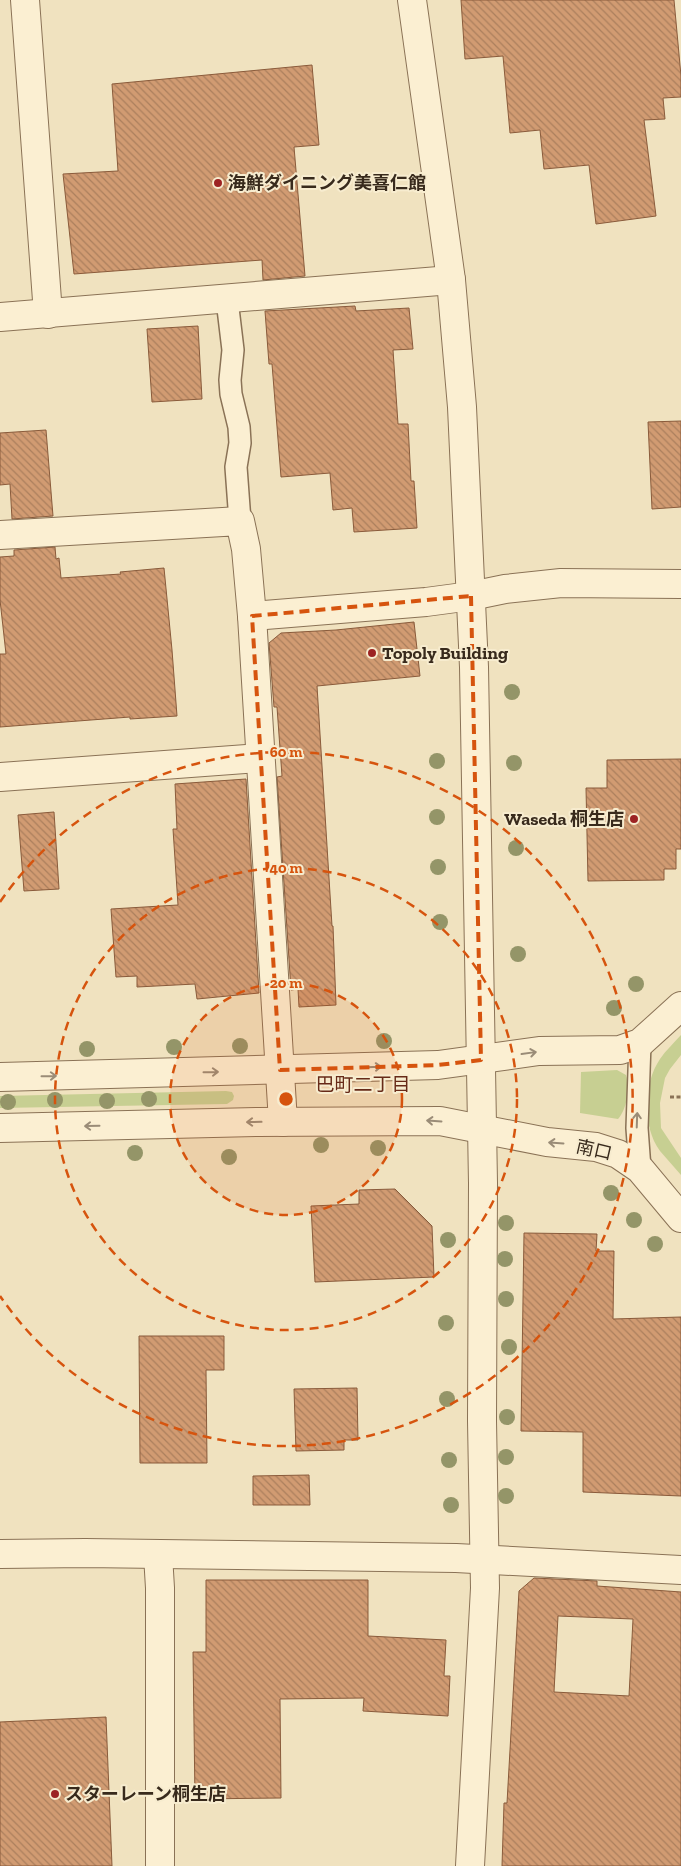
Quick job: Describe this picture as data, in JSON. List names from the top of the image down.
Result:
{
  "streets": {
    "street": ["南口"]
  },
  "districts": ["巴町二丁目"],
  "places": [
    "海鮮ダイニング美喜仁館",
    "Topoly Building",
    "Waseda 桐生店",
    "スターレーン桐生店"
  ],
  "rings": ["60 m", "40 m", "20 m"]
}
